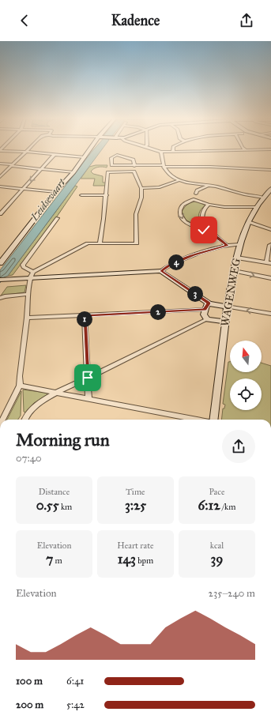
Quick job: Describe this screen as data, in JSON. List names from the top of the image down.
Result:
{
  "streets": {
    "street": ["WAGENWEG"]
  },
  "water": ["Leidsevaart"],
  "north": "top",
  "page": {
    "header": "Kadence",
    "pins": [
      "4",
      "3",
      "2",
      "1"
    ],
    "heading": ["Morning run", "07:40"],
    "stats": [
      ["Distance", "0.55 km"],
      ["Time", "3:25"],
      ["Pace", "6:12 /km"],
      ["Elevation", "7 m"],
      ["Heart rate", "143 bpm"],
      ["kcal", "39"]
    ],
    "chart": ["Elevation", "235–240 m"],
    "list": [
      {
        "name": "100 m",
        "note": "6:41"
      },
      {
        "name": "200 m",
        "note": "5:42"
      }
    ]
  }
}
